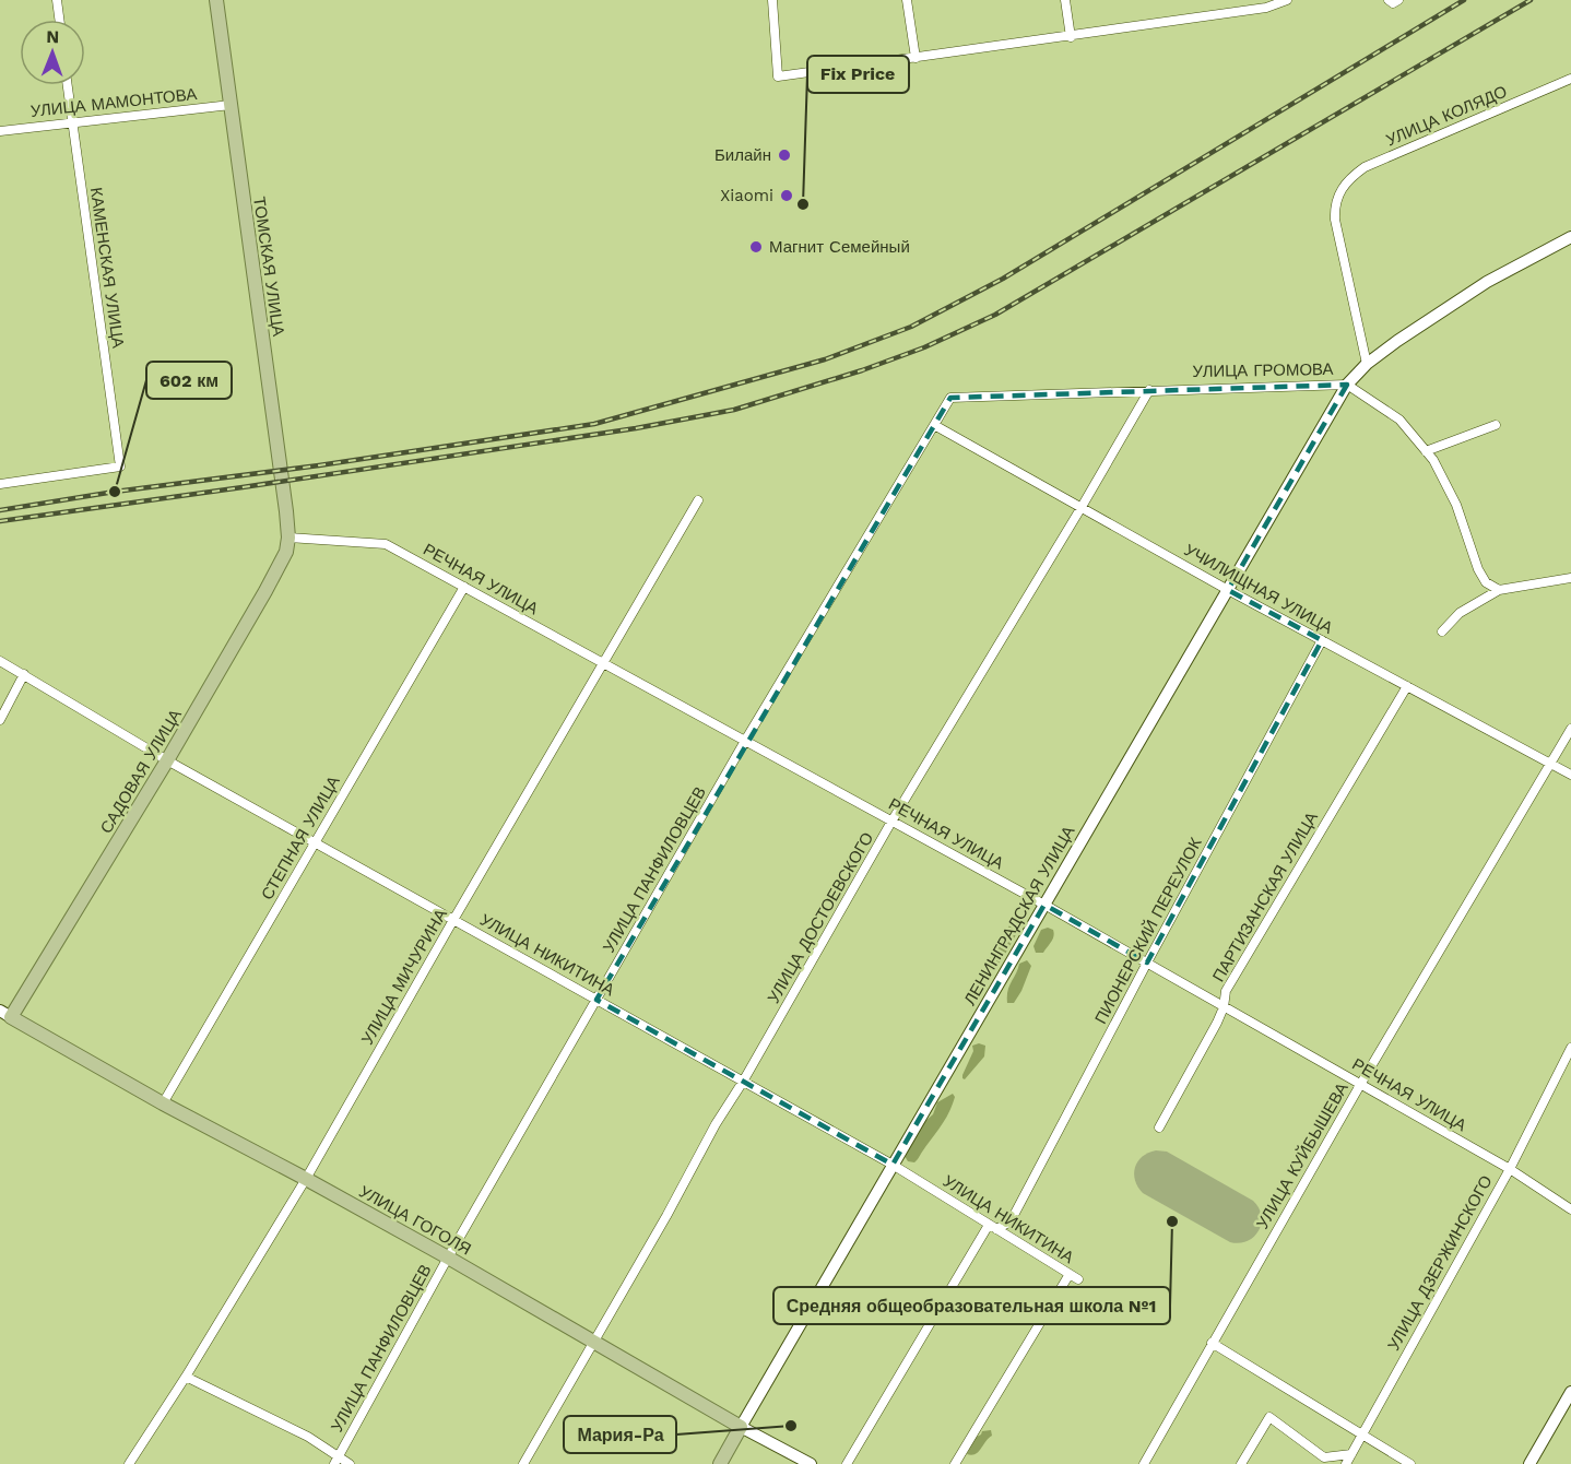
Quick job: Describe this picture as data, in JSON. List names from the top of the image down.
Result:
{
  "streets": {
    "main road": [
      "ТОМСКАЯ УЛИЦА",
      "САДОВАЯ УЛИЦА",
      "ЛЕНИНГРАДСКАЯ УЛИЦА",
      "УЛИЦА ГОГОЛЯ"
    ],
    "street": [
      "УЛИЦА МАМОНТОВА",
      "УЛИЦА КОЛЯДО",
      "КАМЕНСКАЯ УЛИЦА",
      "УЛИЦА ГРОМОВА",
      "РЕЧНАЯ УЛИЦА",
      "УЧИЛИЩНАЯ УЛИЦА",
      "СТЕПНАЯ УЛИЦА",
      "УЛИЦА ПАНФИЛОВЦЕВ",
      "ПАРТИЗАНСКАЯ УЛИЦА",
      "УЛИЦА ДОСТОЕВСКОГО",
      "ПИОНЕРСКИЙ ПЕРЕУЛОК",
      "УЛИЦА НИКИТИНА",
      "УЛИЦА МИЧУРИНА",
      "УЛИЦА КУЙБЫШЕВА",
      "УЛИЦА ДЗЕРЖИНСКОГО"
    ]
  },
  "crossings": [
    ["УЛИЦА МАМОНТОВА", "ТОМСКАЯ УЛИЦА"],
    ["УЛИЦА МАМОНТОВА", "КАМЕНСКАЯ УЛИЦА"],
    ["УЛИЦА КОЛЯДО", "УЛИЦА ГРОМОВА"],
    ["ТОМСКАЯ УЛИЦА", "РЕЧНАЯ УЛИЦА"],
    ["ТОМСКАЯ УЛИЦА", "САДОВАЯ УЛИЦА"],
    ["УЛИЦА ГРОМОВА", "УЛИЦА ПАНФИЛОВЦЕВ"],
    ["УЛИЦА ГРОМОВА", "ЛЕНИНГРАДСКАЯ УЛИЦА"],
    ["УЛИЦА ГРОМОВА", "УЛИЦА ДОСТОЕВСКОГО"],
    ["РЕЧНАЯ УЛИЦА", "САДОВАЯ УЛИЦА"],
    ["РЕЧНАЯ УЛИЦА", "СТЕПНАЯ УЛИЦА"],
    ["РЕЧНАЯ УЛИЦА", "УЛИЦА ПАНФИЛОВЦЕВ"],
    ["РЕЧНАЯ УЛИЦА", "ПАРТИЗАНСКАЯ УЛИЦА"],
    ["РЕЧНАЯ УЛИЦА", "ЛЕНИНГРАДСКАЯ УЛИЦА"],
    ["РЕЧНАЯ УЛИЦА", "УЛИЦА ДОСТОЕВСКОГО"],
    ["РЕЧНАЯ УЛИЦА", "ПИОНЕРСКИЙ ПЕРЕУЛОК"],
    ["РЕЧНАЯ УЛИЦА", "УЛИЦА МИЧУРИНА"],
    ["РЕЧНАЯ УЛИЦА", "УЛИЦА КУЙБЫШЕВА"],
    ["РЕЧНАЯ УЛИЦА", "УЛИЦА ДЗЕРЖИНСКОГО"],
    ["УЧИЛИЩНАЯ УЛИЦА", "УЛИЦА ПАНФИЛОВЦЕВ"],
    ["УЧИЛИЩНАЯ УЛИЦА", "ПАРТИЗАНСКАЯ УЛИЦА"],
    ["УЧИЛИЩНАЯ УЛИЦА", "ЛЕНИНГРАДСКАЯ УЛИЦА"],
    ["УЧИЛИЩНАЯ УЛИЦА", "УЛИЦА ДОСТОЕВСКОГО"],
    ["УЧИЛИЩНАЯ УЛИЦА", "ПИОНЕРСКИЙ ПЕРЕУЛОК"],
    ["УЧИЛИЩНАЯ УЛИЦА", "УЛИЦА КУЙБЫШЕВА"],
    ["САДОВАЯ УЛИЦА", "УЛИЦА НИКИТИНА"],
    ["САДОВАЯ УЛИЦА", "УЛИЦА ГОГОЛЯ"],
    ["СТЕПНАЯ УЛИЦА", "УЛИЦА НИКИТИНА"],
    ["СТЕПНАЯ УЛИЦА", "УЛИЦА ГОГОЛЯ"],
    ["УЛИЦА ПАНФИЛОВЦЕВ", "УЛИЦА НИКИТИНА"],
    ["УЛИЦА ПАНФИЛОВЦЕВ", "УЛИЦА ГОГОЛЯ"],
    ["ЛЕНИНГРАДСКАЯ УЛИЦА", "УЛИЦА НИКИТИНА"],
    ["ЛЕНИНГРАДСКАЯ УЛИЦА", "УЛИЦА ГОГОЛЯ"],
    ["УЛИЦА ДОСТОЕВСКОГО", "УЛИЦА НИКИТИНА"],
    ["УЛИЦА ДОСТОЕВСКОГО", "УЛИЦА ГОГОЛЯ"],
    ["ПИОНЕРСКИЙ ПЕРЕУЛОК", "УЛИЦА НИКИТИНА"],
    ["УЛИЦА НИКИТИНА", "УЛИЦА МИЧУРИНА"],
    ["УЛИЦА МИЧУРИНА", "УЛИЦА ГОГОЛЯ"]
  ],
  "places": [
    "Билайн",
    "Xiaomi",
    "Fix Price",
    "Магнит Семейный",
    "602 км",
    "Средняя общеобразовательная школа №1",
    "Мария-Ра"
  ],
  "north": "top"
}
